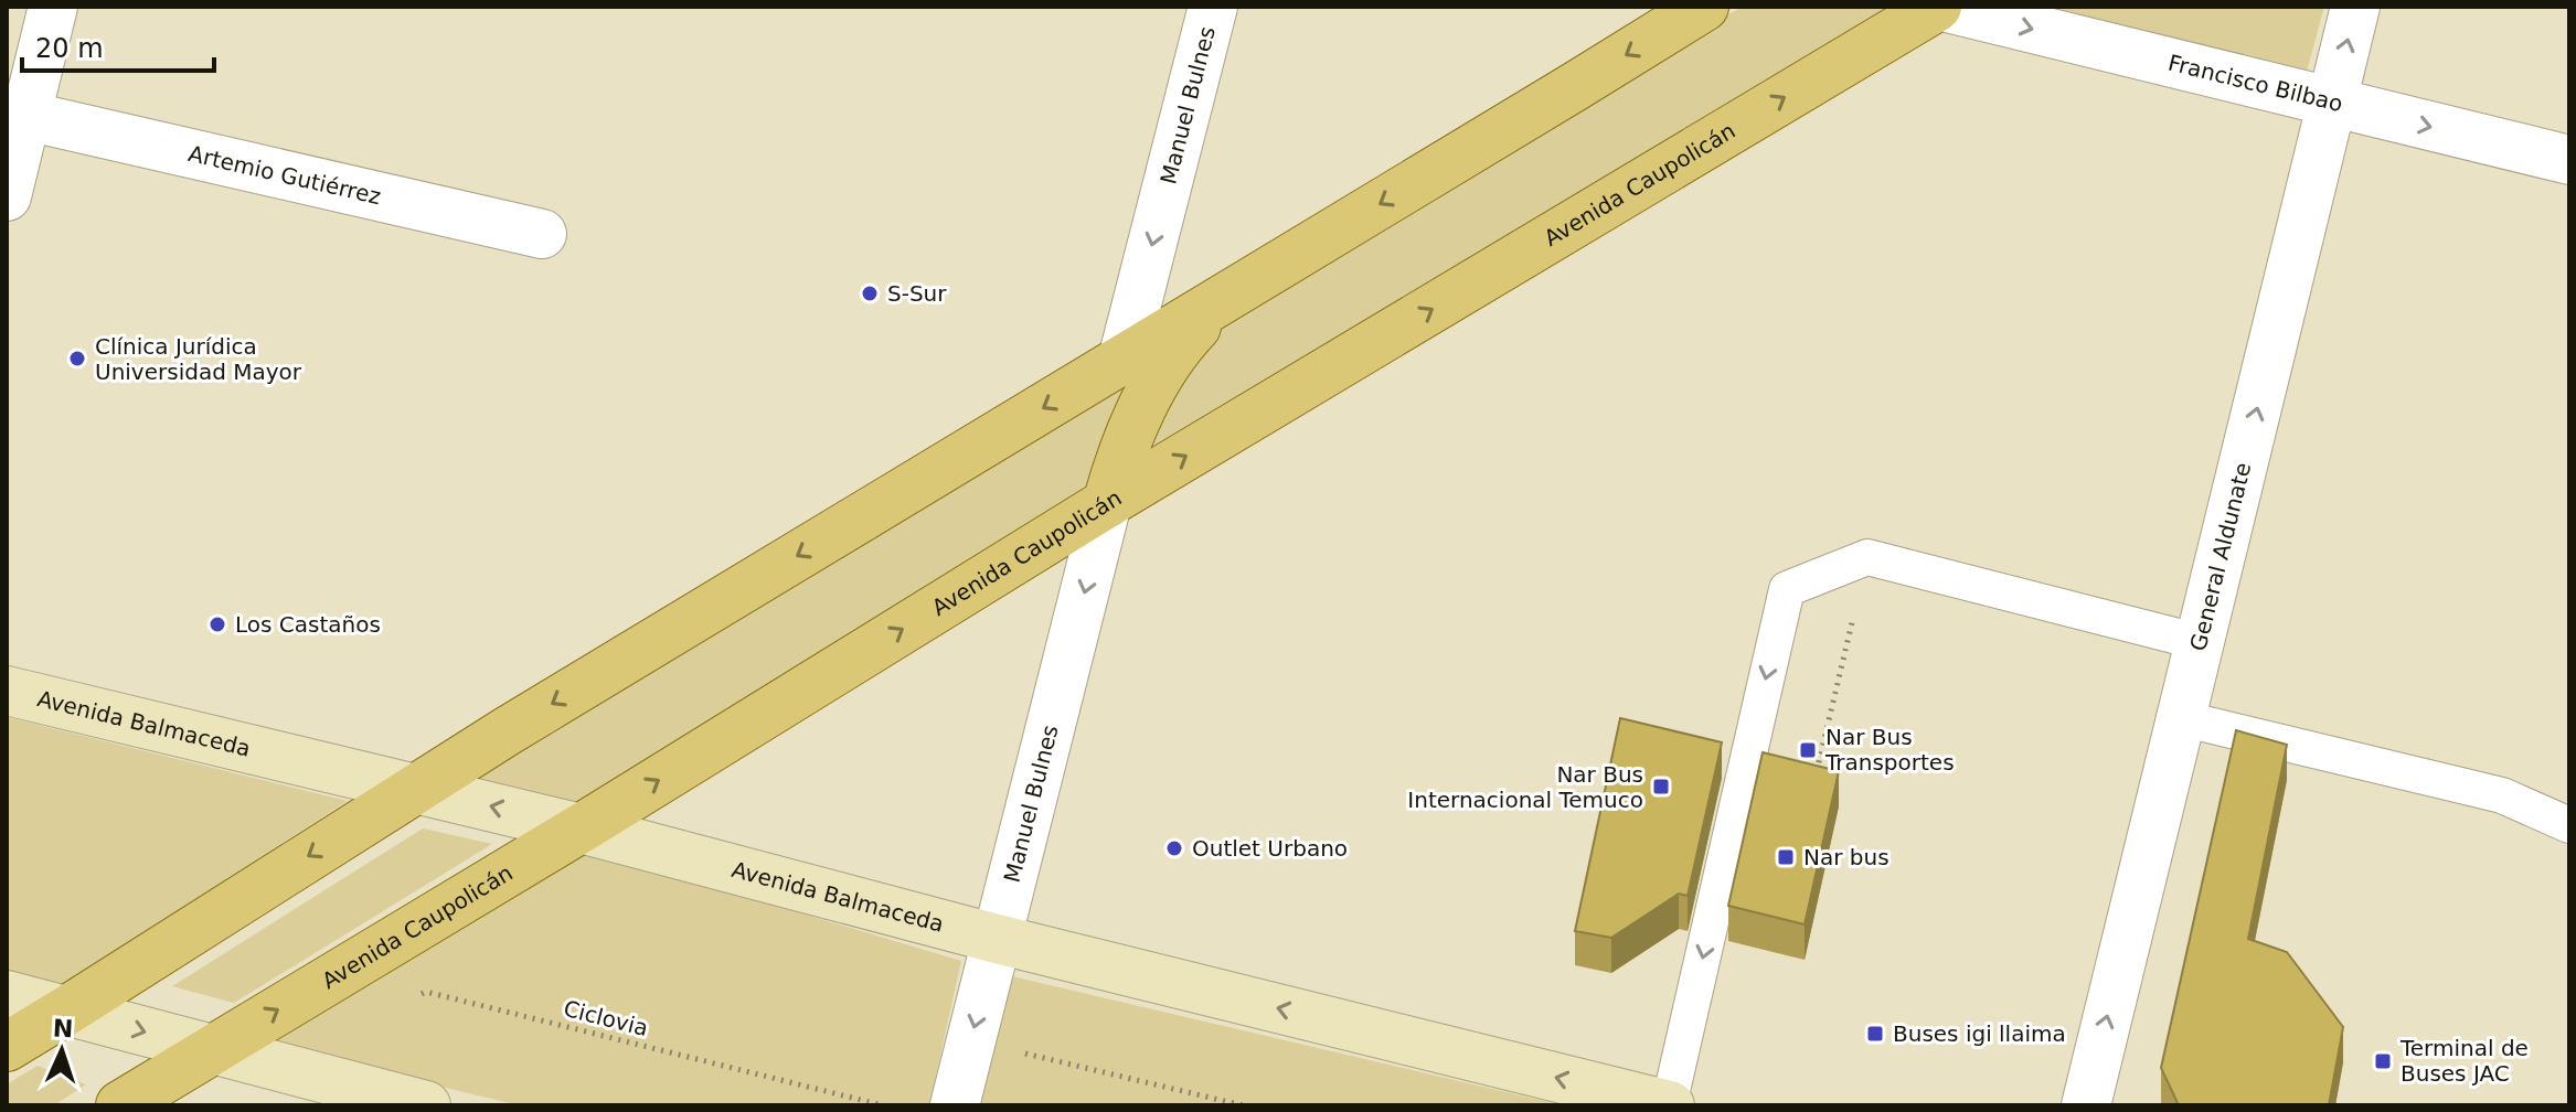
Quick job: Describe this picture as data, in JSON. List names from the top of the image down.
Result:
{
  "streets": {
    "main road": ["Avenida Caupolicán", "Avenida Balmaceda"],
    "street": [
      "Francisco Bilbao",
      "Manuel Bulnes",
      "Artemio Gutiérrez",
      "General Aldunate"
    ],
    "path": ["Ciclovia"]
  },
  "crossings": [
    ["Francisco Bilbao", "Avenida Caupolicán"],
    ["Francisco Bilbao", "General Aldunate"],
    ["Manuel Bulnes", "Avenida Caupolicán"],
    ["Manuel Bulnes", "Avenida Balmaceda"],
    ["Avenida Caupolicán", "Avenida Balmaceda"]
  ],
  "one_way": [
    "Francisco Bilbao",
    "Manuel Bulnes",
    "General Aldunate",
    "Avenida Balmaceda"
  ],
  "places": {
    "other": [
      "S-Sur",
      "Clínica Jurídica Universidad Mayor",
      "Los Castaños",
      "Outlet Urbano"
    ],
    "transit": [
      "Nar Bus Transportes",
      "Nar Bus Internacional Temuco",
      "Nar bus",
      "Buses igi llaima",
      "Terminal de Buses JAC"
    ]
  },
  "scale_bar": "20 m",
  "north": "top"
}
